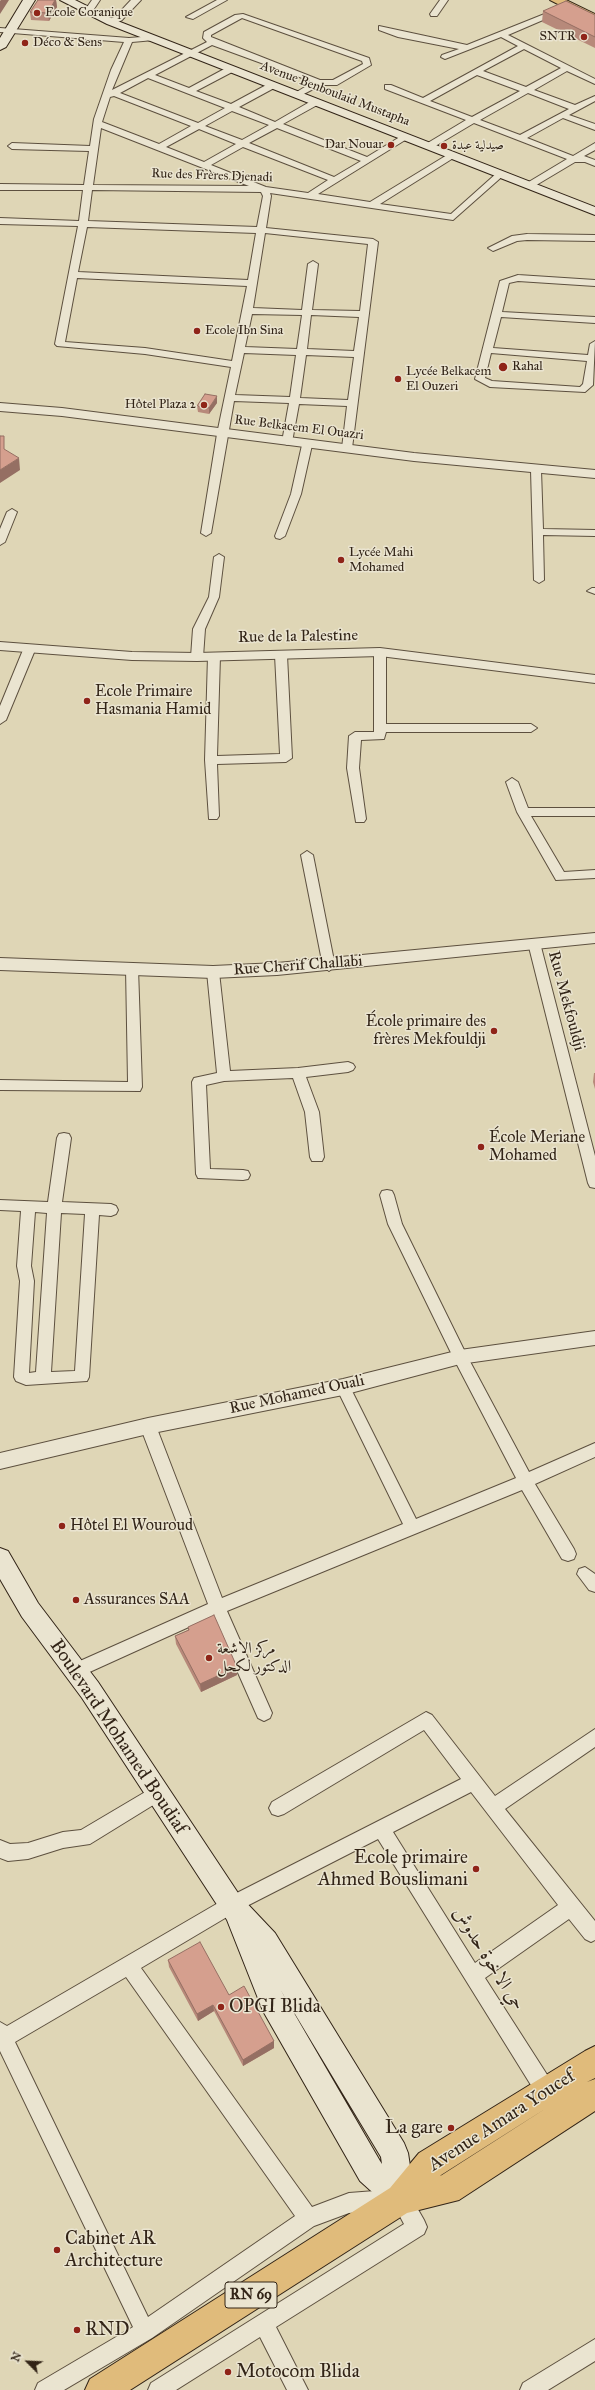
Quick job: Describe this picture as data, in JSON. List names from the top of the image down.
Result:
{
  "streets": {
    "main road": [
      "Avenue Benboulaid Mustapha",
      "Boulevard Mohamed Boudiaf",
      "Avenue Amara Youcef",
      "RN 69"
    ],
    "street": [
      "Rue des Frères Djenadi",
      "Rue Belkacem El Ouazri",
      "Rue de la Palestine",
      "Rue Cherif Challabi",
      "Rue Mekfouldji",
      "Rue Mohamed Ouali",
      "حي الاخوة حدوش"
    ]
  },
  "crossings": [
    ["Avenue Benboulaid Mustapha", "Rue des Frères Djenadi"],
    ["Rue Cherif Challabi", "Rue Mekfouldji"],
    ["Boulevard Mohamed Boudiaf", "Avenue Amara Youcef"],
    ["Boulevard Mohamed Boudiaf", "RN 69"],
    ["حي الاخوة حدوش", "Avenue Amara Youcef"],
    ["Avenue Amara Youcef", "RN 69"]
  ],
  "places": [
    "Ecole Coranique",
    "SNTR",
    "Déco & Sens",
    "Dar Nouar",
    "صيدلية عبدة",
    "Ecole Ibn Sina",
    "Rahal",
    "Lycée Belkacem El Ouzeri",
    "Hôtel Plaza 2",
    "Lycée Mahi Mohamed",
    "Ecole Primaire Hasmania Hamid",
    "École primaire des frères Mekfouldji",
    "École Meriane Mohamed",
    "Hôtel El Wouroud",
    "Assurances SAA",
    "مركز الاشعة الدكتور لكحل",
    "Ecole primaire Ahmed Bouslimani",
    "OPGI Blida",
    "La gare",
    "Cabinet AR Architecture",
    "RND",
    "Motocom Blida"
  ],
  "north": "top left"
}
